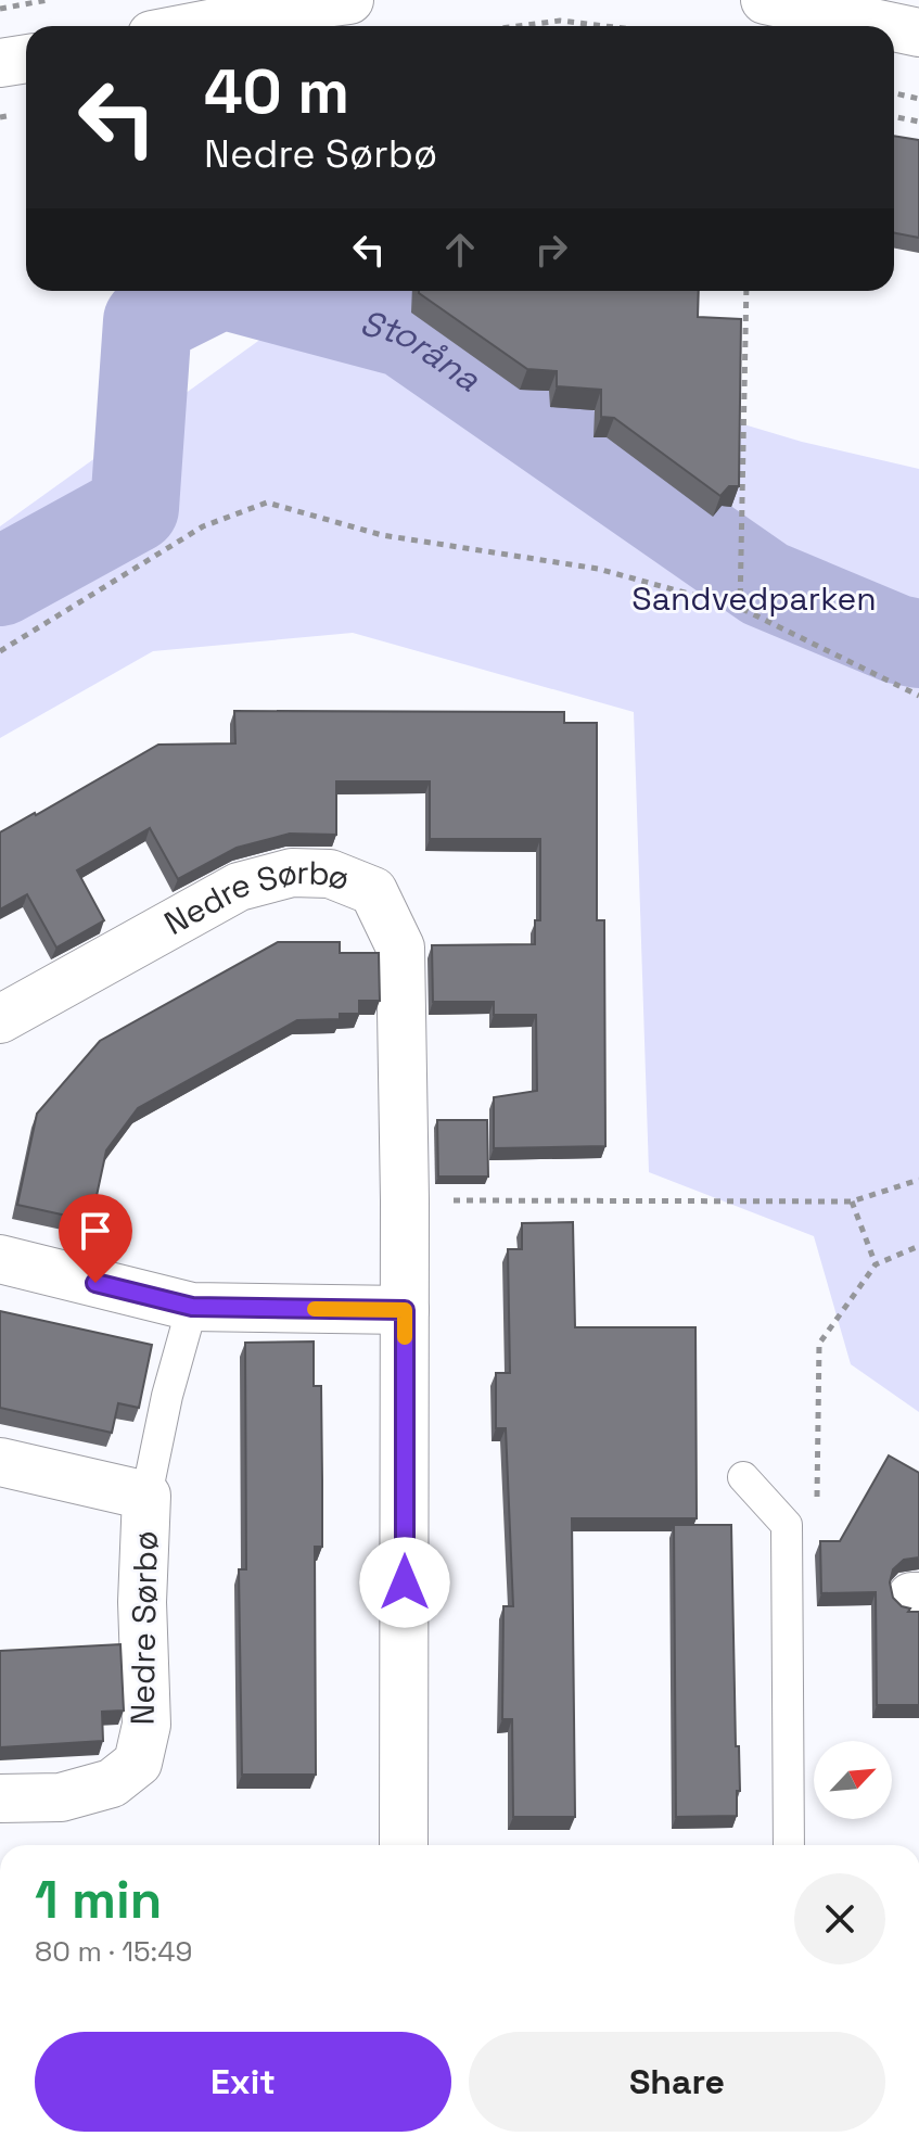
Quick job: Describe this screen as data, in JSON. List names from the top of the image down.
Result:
{
  "streets": {
    "street": ["Nedre Sørbø"]
  },
  "water": ["Storåna"],
  "parks": ["Sandvedparken"],
  "north": "top right",
  "page": {
    "turn": ["40 m", "Nedre Sørbø"],
    "heading": ["1 min", "80 m · 15:49"],
    "buttons": ["Exit", "Share"]
  }
}
